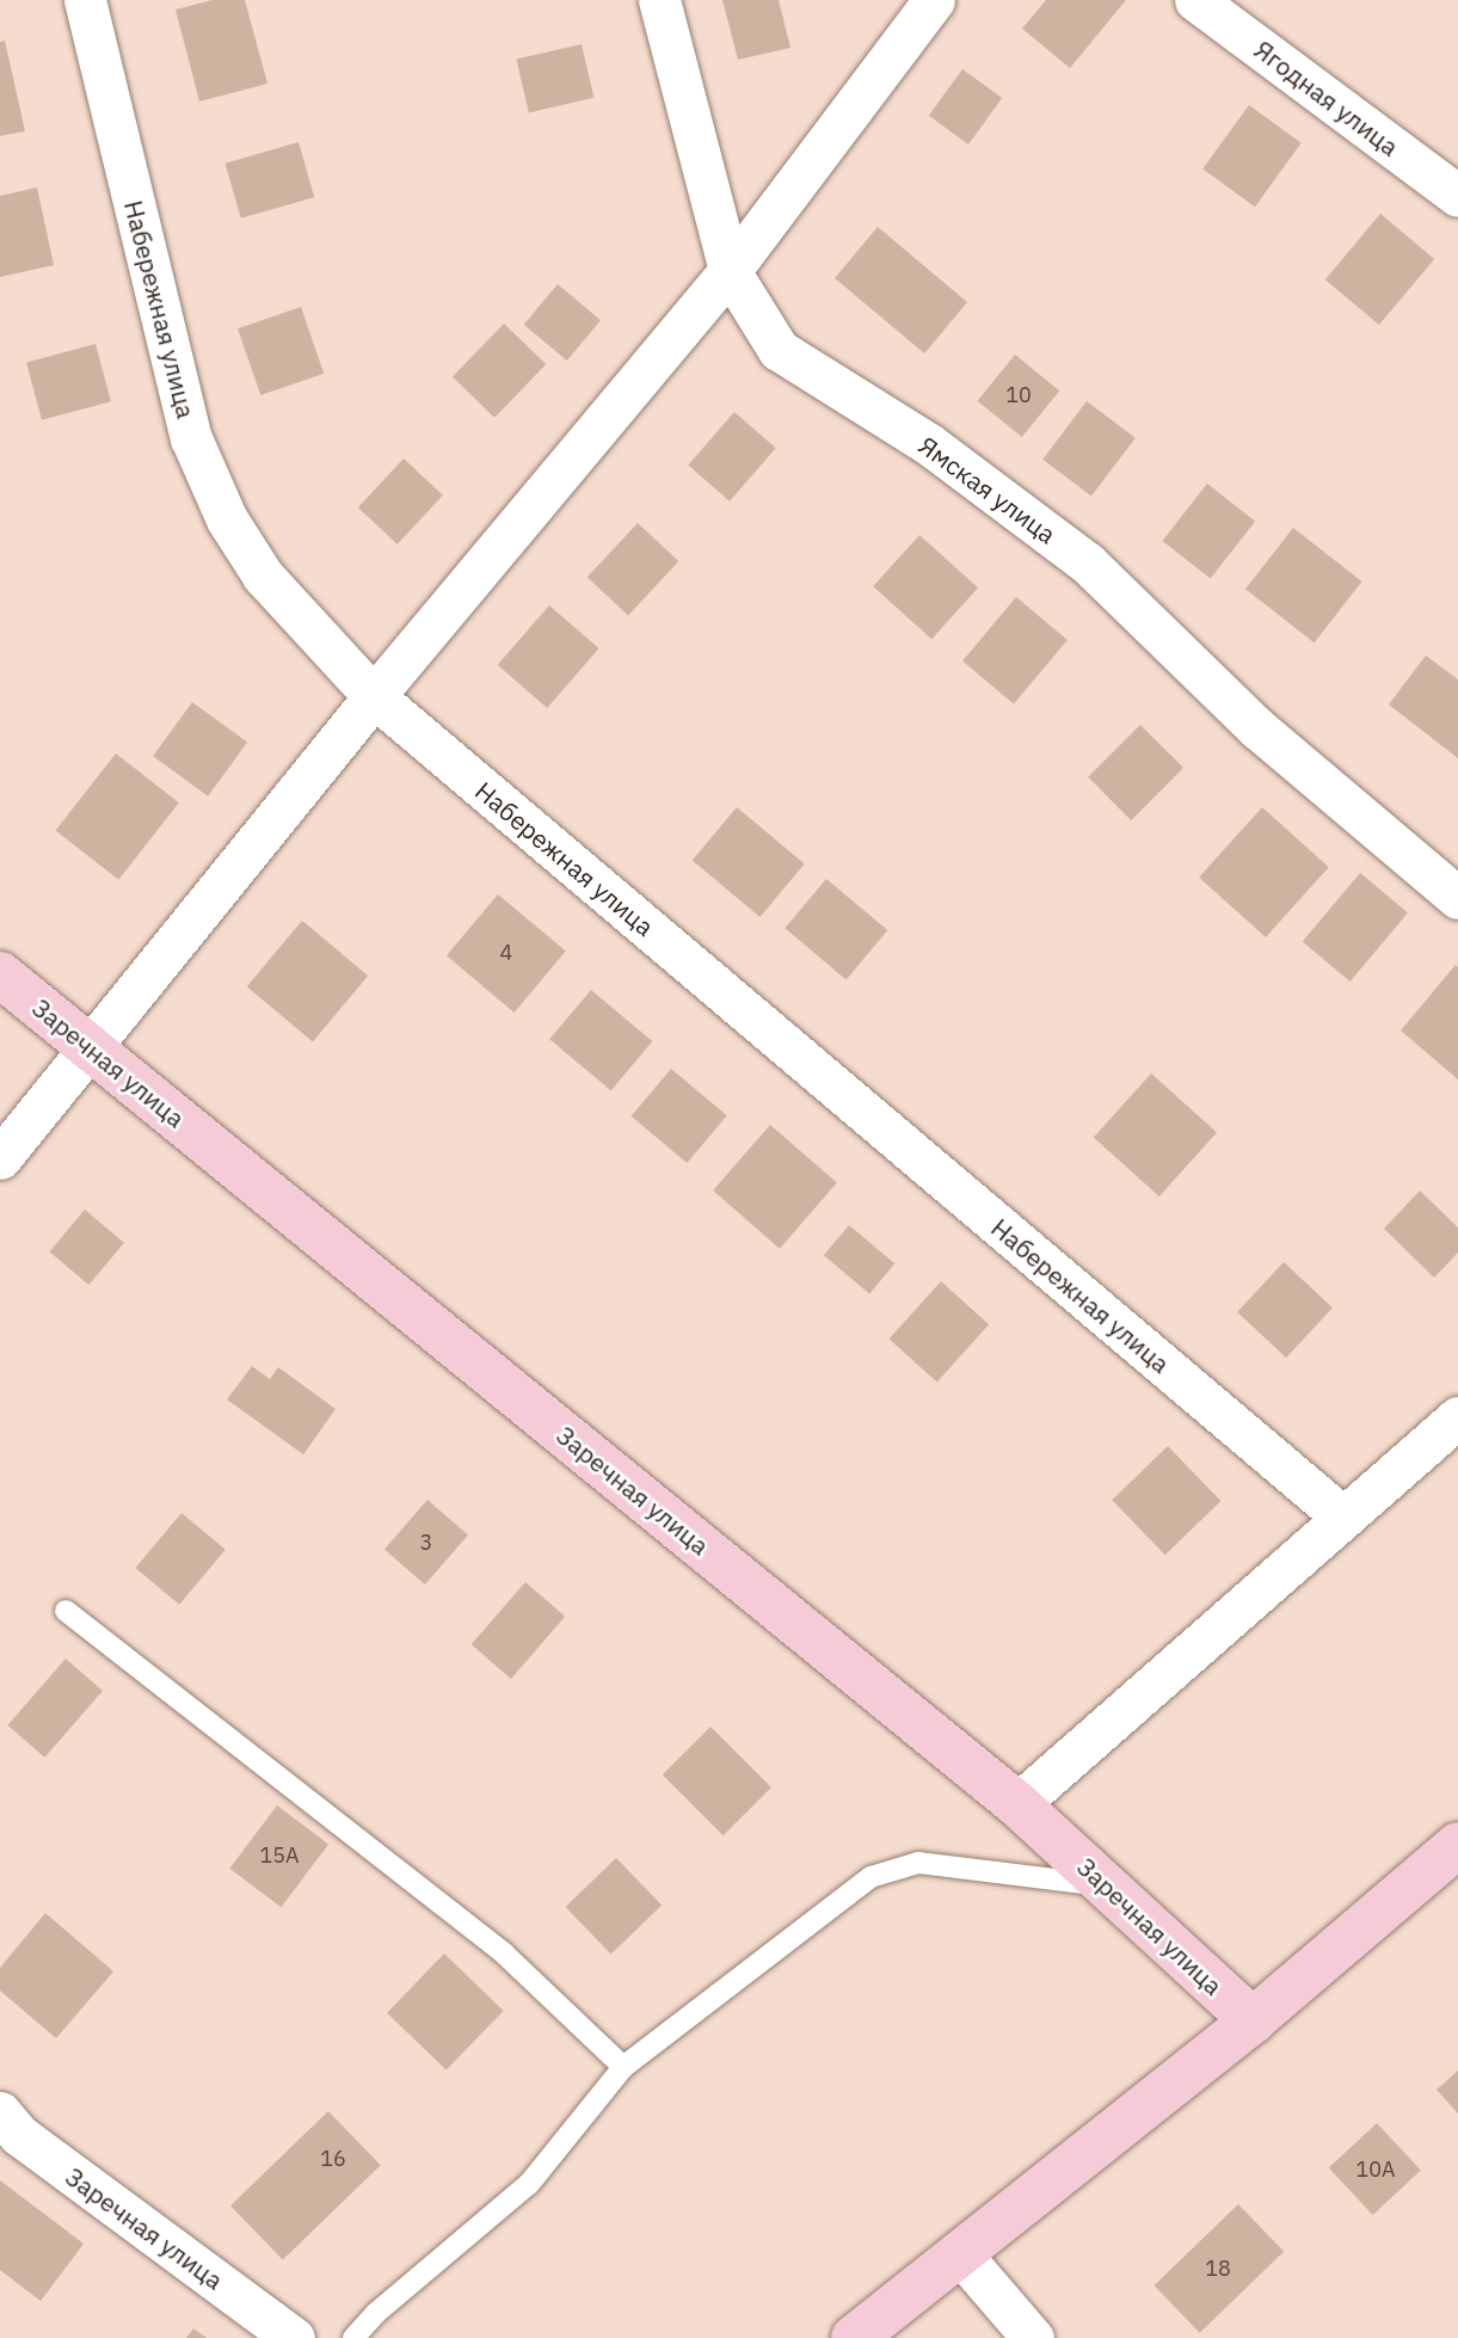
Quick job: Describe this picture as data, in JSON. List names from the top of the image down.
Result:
{
  "streets": {
    "street": [
      "Ягодная улица",
      "Набережная улица",
      "Ямская улица",
      "Заречная улица"
    ]
  },
  "house_numbers": [
    "10",
    "4",
    "3",
    "15А",
    "16",
    "10А",
    "18"
  ]
}
